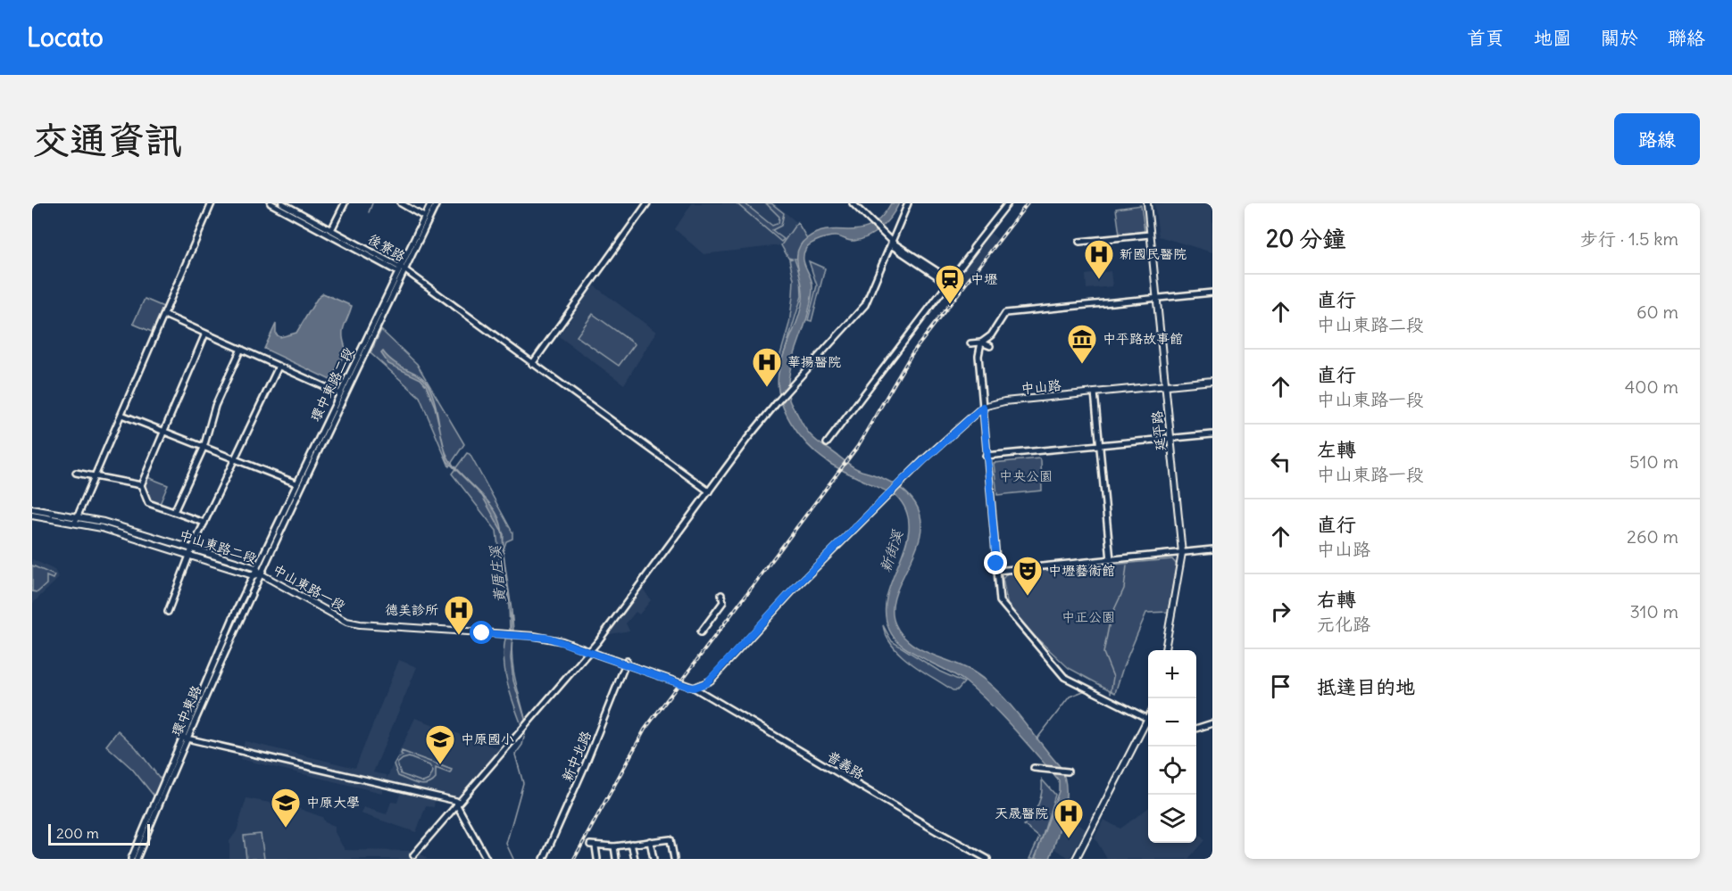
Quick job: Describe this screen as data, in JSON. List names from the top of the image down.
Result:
{
  "streets": {
    "main road": [
      "中山路",
      "延平路",
      "中山東路二段",
      "中山東路一段"
    ],
    "street": [
      "後寮路",
      "環中東路二段",
      "環中東路",
      "新中北路",
      "普義路"
    ]
  },
  "crossings": [
    ["後寮路", "環中東路二段"],
    ["環中東路二段", "中山東路二段"],
    ["環中東路二段", "中山東路一段"],
    ["環中東路二段", "環中東路"],
    ["中山路", "延平路"],
    ["中山路", "普義路"],
    ["中山東路二段", "中山東路一段"],
    ["中山東路二段", "環中東路"],
    ["中山東路一段", "環中東路"]
  ],
  "water": ["新街溪", "黃厝庄溪"],
  "parks": ["中央公園", "中正公園"],
  "places": {
    "hospital": [
      "新國民醫院",
      "華揚醫院",
      "德美診所",
      "天晟醫院"
    ],
    "station": ["中壢"],
    "museum": ["中平路故事館"],
    "theatre": ["中壢藝術館"],
    "school or university": ["中原國小", "中原大學"]
  },
  "scale_bar": "200 m",
  "page": {
    "header": "Locato",
    "nav": [
      "首頁",
      "地圖",
      "關於",
      "聯絡"
    ],
    "buttons": "路線",
    "title": "交通資訊",
    "heading": ["20 分鐘", "步行 · 1.5 km"],
    "list": [
      ["直行", "中山東路二段", "60 m"],
      ["直行", "中山東路一段", "400 m"],
      ["左轉", "中山東路一段", "510 m"],
      ["直行", "中山路", "260 m"],
      ["右轉", "元化路", "310 m"],
      "抵達目的地"
    ],
    "map_buttons": ["+", "−"],
    "scale": "200 m"
  }
}
